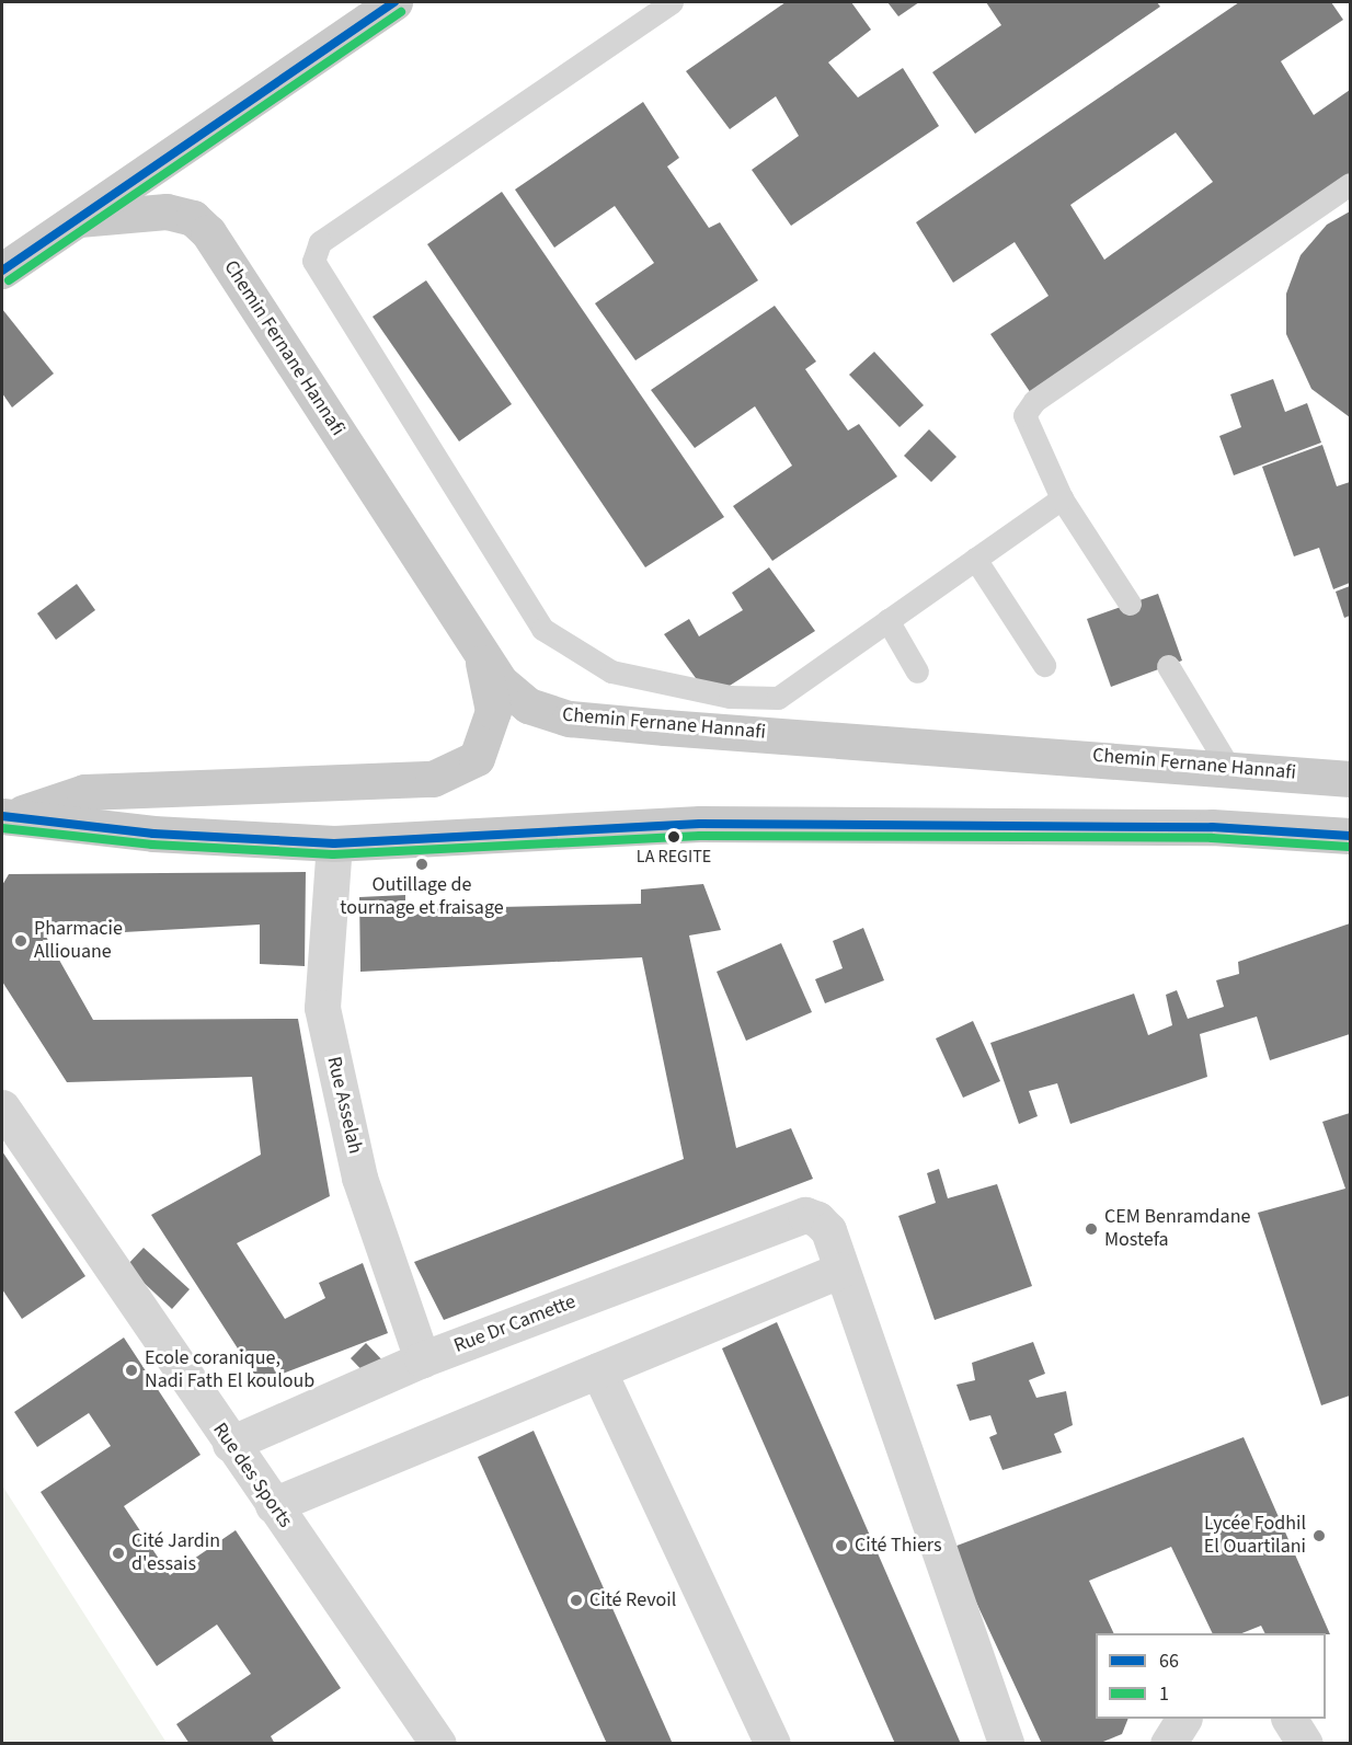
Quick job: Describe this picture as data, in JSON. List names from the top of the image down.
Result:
{
  "streets": {
    "main road": ["Chemin Fernane Hannafi"],
    "street": ["Rue Asselah", "Rue Dr Camette", "Rue des Sports"]
  },
  "crossings": [
    ["Rue Asselah", "Rue Dr Camette"],
    ["Rue Dr Camette", "Rue des Sports"]
  ],
  "places": [
    "LA REGITE",
    "Outillage de tournage et fraisage",
    "Pharmacie Alliouane",
    "CEM Benramdane Mostefa",
    "Ecole coranique, Nadi Fath El kouloub",
    "Lycée Fodhil El Ouartilani",
    "Cité Thiers",
    "Cité Jardin d'essais",
    "Cité Revoil"
  ],
  "lines": ["transit line 66", "transit line 1"],
  "legend": ["66", "1"]
}
